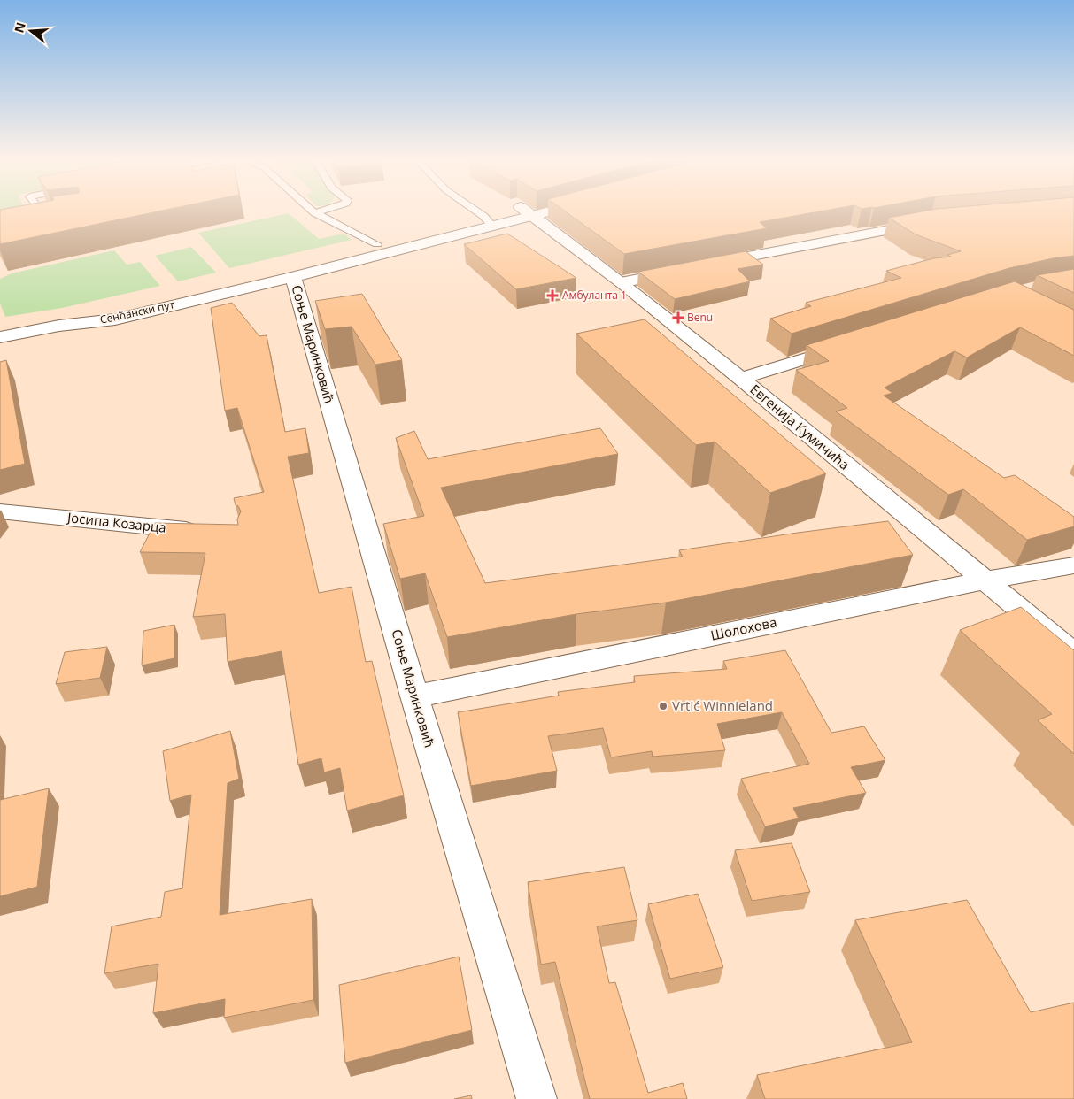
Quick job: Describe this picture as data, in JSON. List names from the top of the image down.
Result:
{
  "streets": {
    "street": [
      "Сенћански пут",
      "Соње Маринковић",
      "Евгенија Кумичића",
      "Јосипа Козарца",
      "Шолохова"
    ]
  },
  "crossings": [
    ["Сенћански пут", "Соње Маринковић"],
    ["Сенћански пут", "Евгенија Кумичића"],
    ["Соње Маринковић", "Шолохова"],
    ["Евгенија Кумичића", "Шолохова"]
  ],
  "places": {
    "health": ["Амбуланта 1", "Benu"],
    "other": ["Vrtić Winnieland"]
  },
  "north": "left"
}
